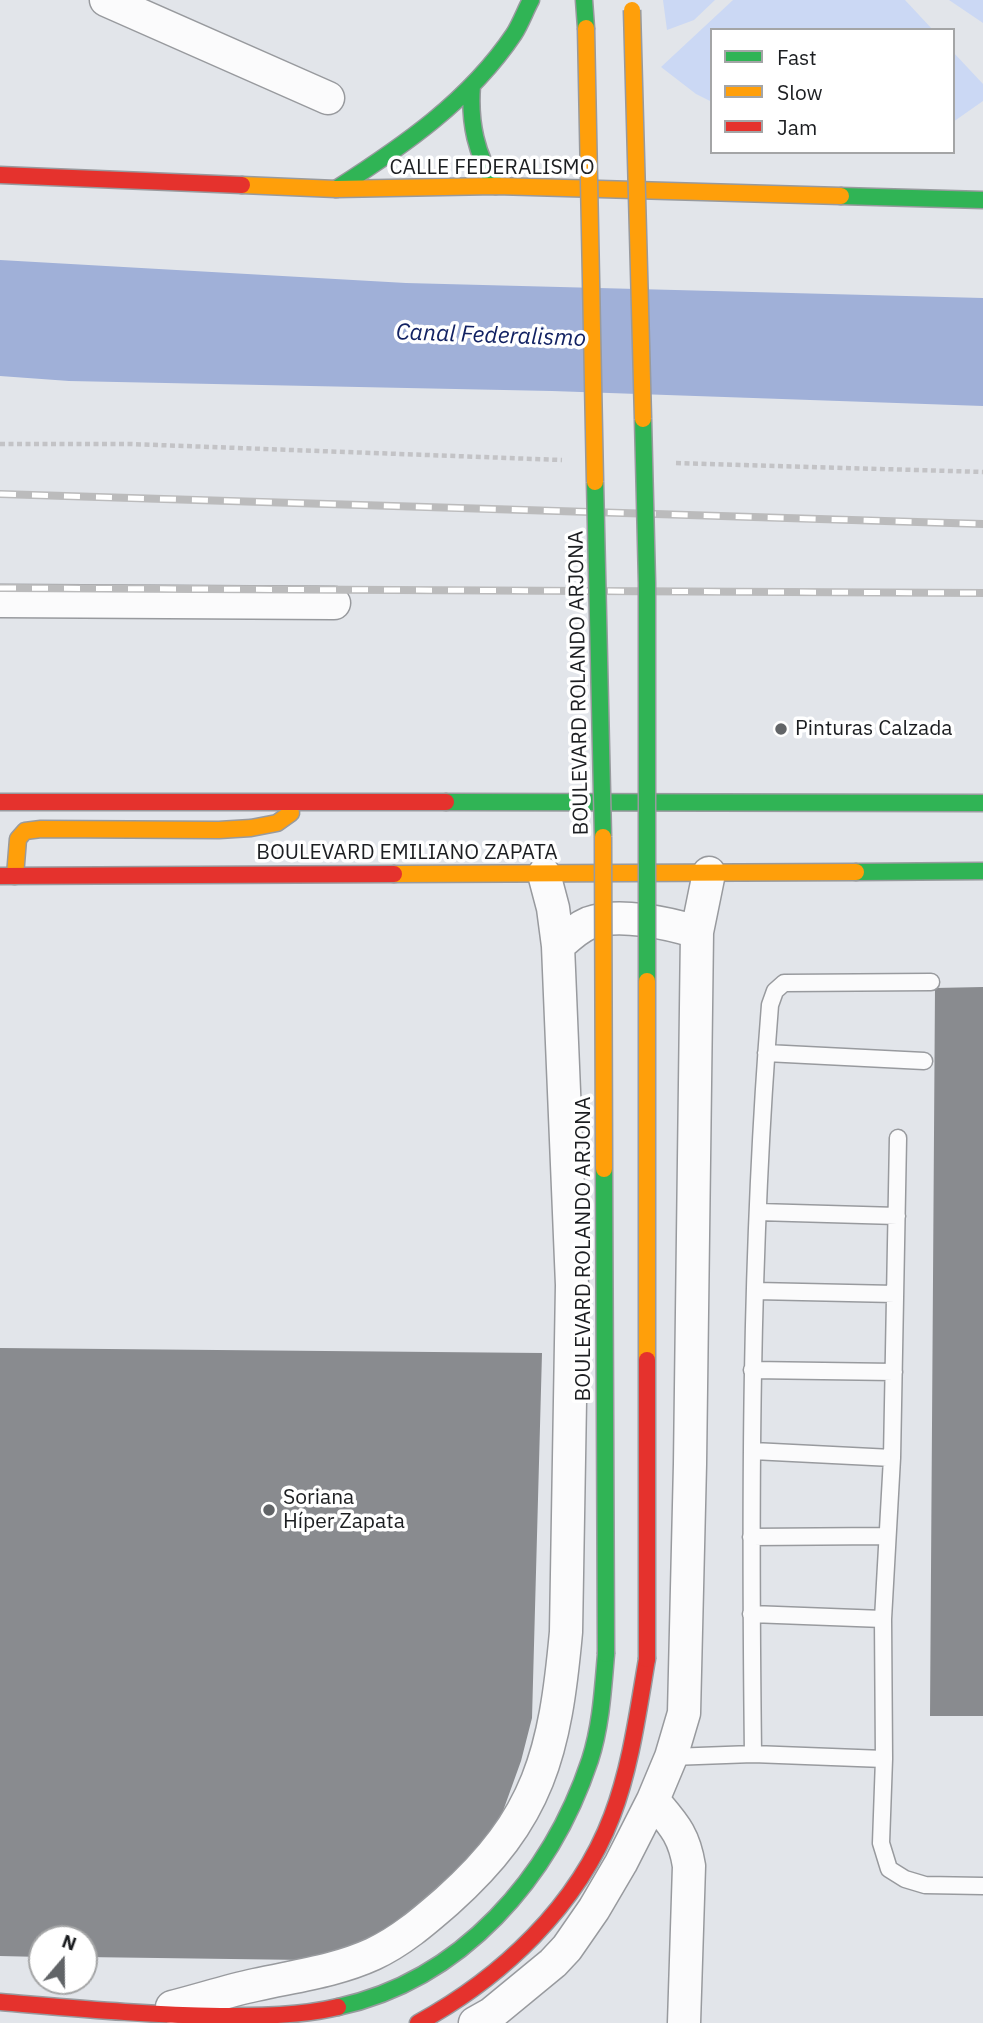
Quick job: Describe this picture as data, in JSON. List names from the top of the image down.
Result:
{
  "streets": {
    "main road": ["CALLE FEDERALISMO", "BOULEVARD ROLANDO ARJONA", "BOULEVARD EMILIANO ZAPATA"]
  },
  "water": ["Canal Federalismo"],
  "places": ["Pinturas Calzada", "Soriana Híper Zapata"],
  "legend": ["Fast", "Slow", "Jam"],
  "north": "top"
}
